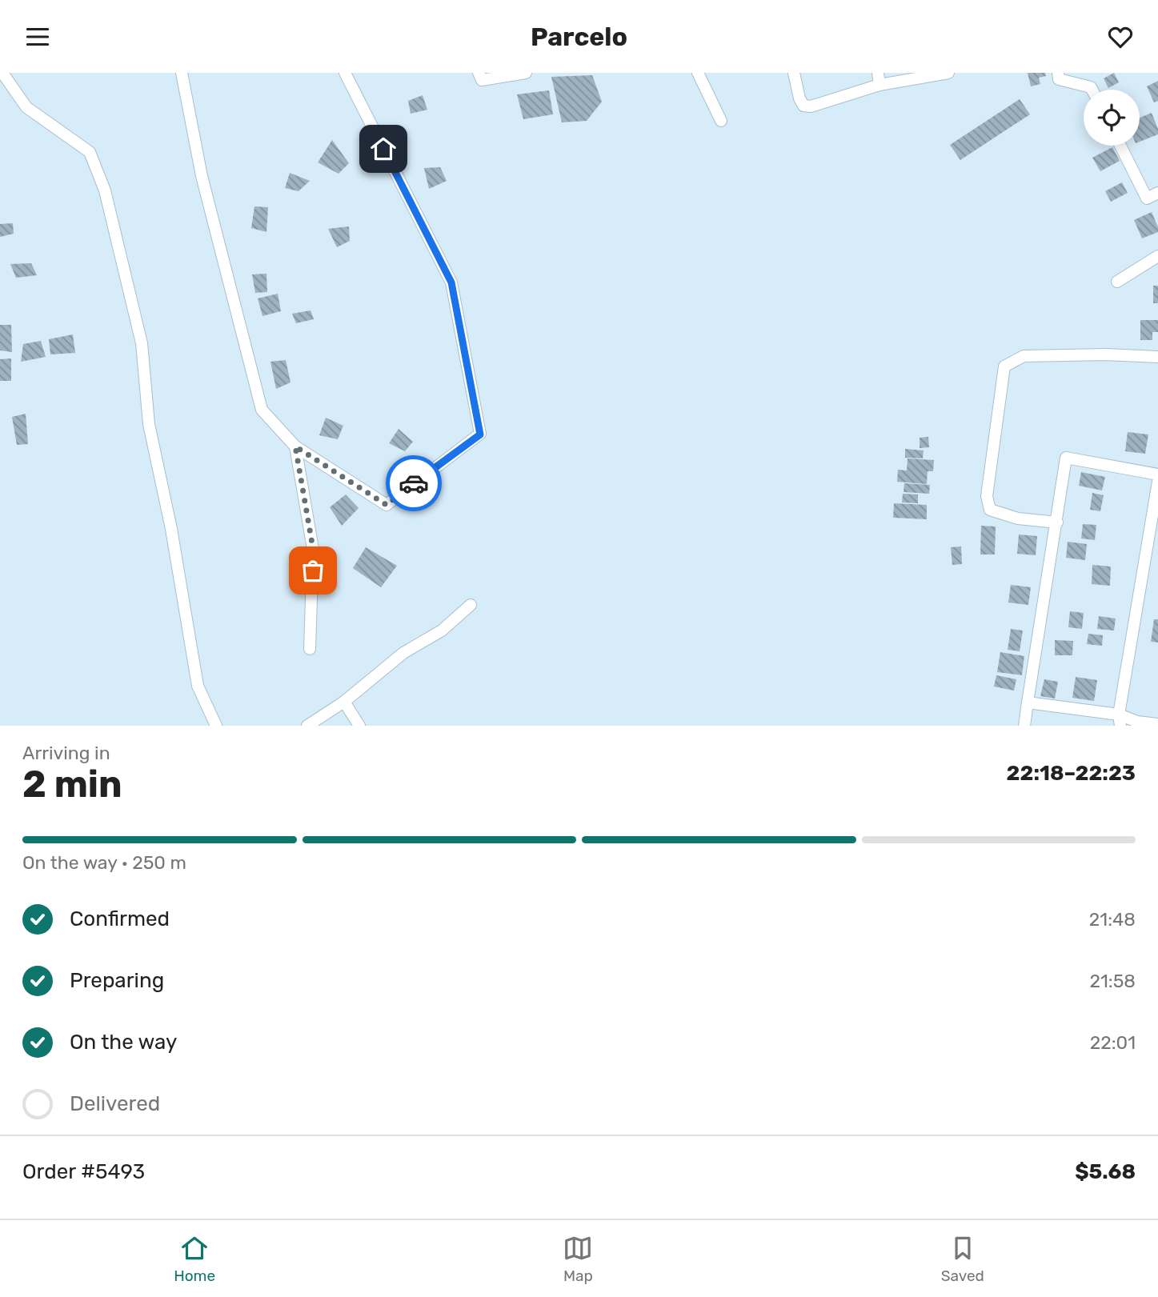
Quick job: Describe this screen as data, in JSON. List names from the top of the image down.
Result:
{
  "page": {
    "header": "Parcelo",
    "heading": ["2 min", "Arriving in", "22:18–22:23"],
    "panel": ["Order #5493", "$5.68"],
    "bar": "On the way · 250 m",
    "list": [
      ["Confirmed", "21:48"],
      ["Preparing", "21:58"],
      ["On the way", "22:01"],
      "Delivered"
    ],
    "tabs": ["Home", "Map", "Saved"]
  }
}
